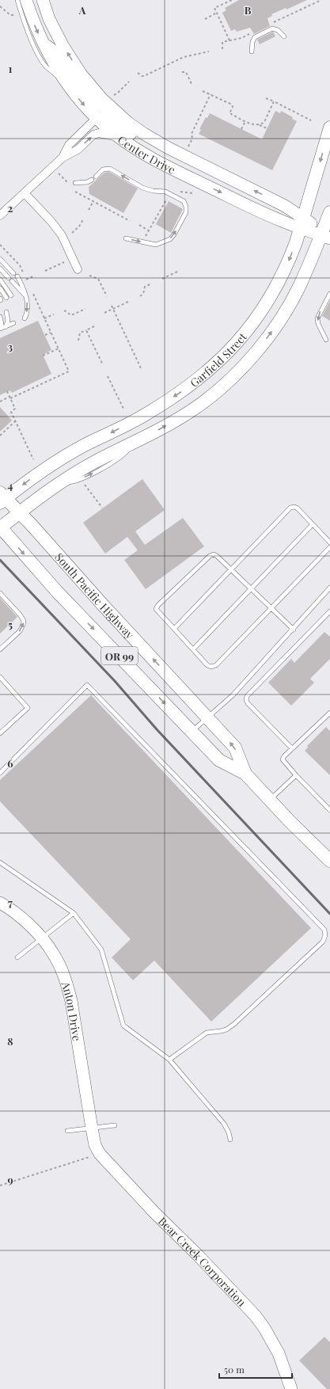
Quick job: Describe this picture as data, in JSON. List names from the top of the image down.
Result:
{
  "streets": {
    "main road": [
      "Center Drive",
      "Garfield Street",
      "South Pacific Highway",
      "OR 99",
      "Anton Drive",
      "Bear Creek Corporation"
    ]
  },
  "crossings": [
    ["Center Drive", "Garfield Street"],
    ["Garfield Street", "South Pacific Highway"],
    ["Anton Drive", "Bear Creek Corporation"]
  ],
  "scale_bar": "50 m",
  "grid": {
    "columns": ["A", "B"],
    "rows": [
      "1",
      "2",
      "3",
      "4",
      "5",
      "6",
      "7",
      "8",
      "9"
    ]
  }
}
